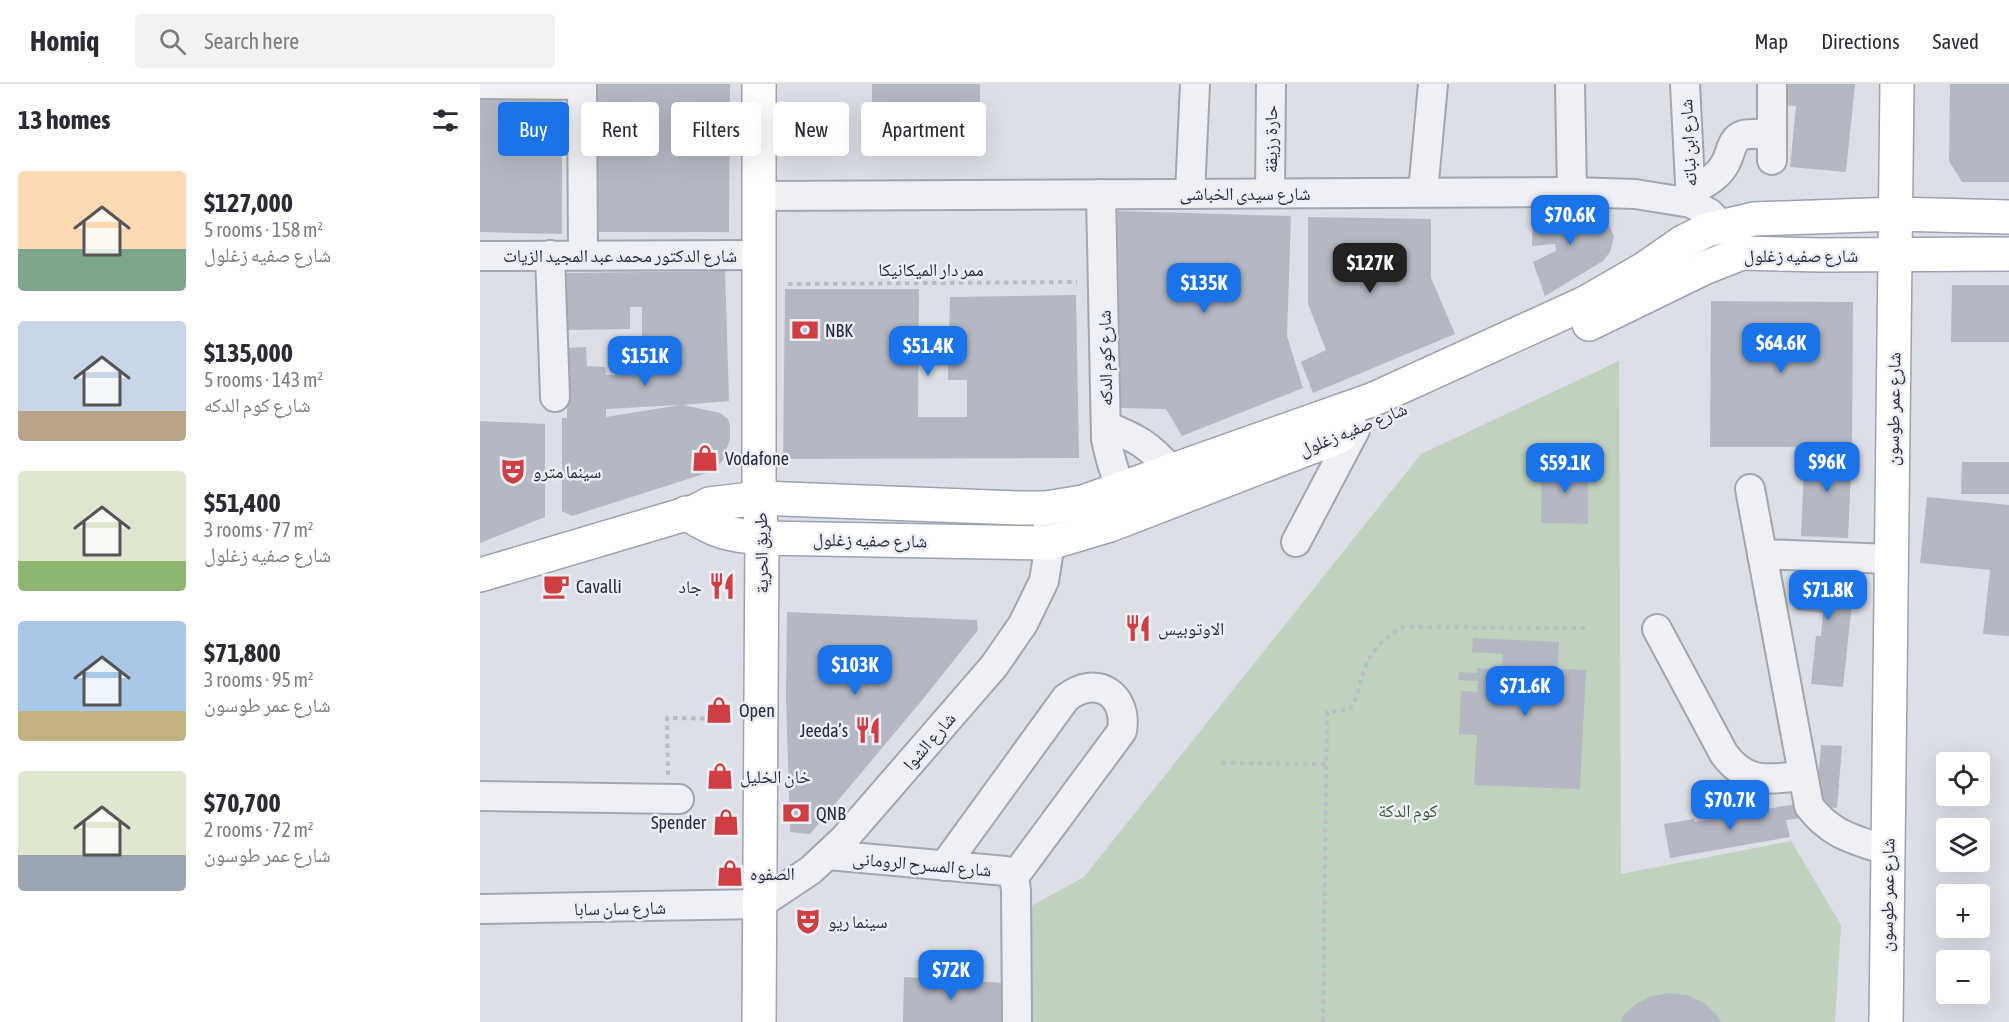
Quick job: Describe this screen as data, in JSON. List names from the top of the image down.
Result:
{
  "streets": {
    "main road": ["شارع صفيه زغلول", "شارع عمر طوسون", "طريق الحرية"],
    "street": [
      "حارة رزيقة",
      "شارع ابن نباته",
      "شارع سيدى الخباشى",
      "شارع الدكتور محمد عبد المجيد الزيات",
      "شارع كوم الدكه",
      "شارع الشوا",
      "شارع المسرح الرومانى",
      "شارع سان سابا"
    ],
    "path": ["ممر دار الميكانيكا"]
  },
  "crossings": [
    ["حارة رزيقة", "شارع سيدى الخباشى"],
    ["شارع ابن نباته", "شارع سيدى الخباشى"],
    ["شارع سيدى الخباشى", "شارع صفيه زغلول"],
    ["شارع سيدى الخباشى", "شارع كوم الدكه"],
    ["شارع سيدى الخباشى", "طريق الحرية"],
    ["شارع الدكتور محمد عبد المجيد الزيات", "ممر دار الميكانيكا"],
    ["شارع الدكتور محمد عبد المجيد الزيات", "طريق الحرية"],
    ["شارع صفيه زغلول", "شارع كوم الدكه"],
    ["شارع صفيه زغلول", "شارع عمر طوسون"],
    ["شارع صفيه زغلول", "طريق الحرية"],
    ["شارع صفيه زغلول", "شارع الشوا"],
    ["ممر دار الميكانيكا", "شارع كوم الدكه"],
    ["ممر دار الميكانيكا", "طريق الحرية"],
    ["طريق الحرية", "شارع الشوا"],
    ["طريق الحرية", "شارع سان سابا"],
    ["شارع الشوا", "شارع المسرح الرومانى"],
    ["شارع الشوا", "شارع سان سابا"]
  ],
  "parks": ["كوم الدكة"],
  "places": {
    "bank": ["NBK", "QNB"],
    "shop": [
      "Vodafone",
      "Open",
      "خان الخليل",
      "Spender",
      "الصفوه"
    ],
    "theatre": ["سينما مترو", "سينما ريو"],
    "cafe": ["Cavalli"],
    "restaurant": ["جاد", "الاوتوبيس", "Jeeda’s"]
  },
  "page": {
    "header": "Homiq",
    "search": "Search here",
    "nav": ["Map", "Directions", "Saved"],
    "heading": "13 homes",
    "chip": [
      "Buy",
      "Rent",
      "Filters",
      "New",
      "Apartment"
    ],
    "list": [
      {
        "name": "$127,000",
        "note": "5 rooms · 158 m² · شارع صفيه زغلول"
      },
      {
        "name": "$135,000",
        "note": "5 rooms · 143 m² · شارع كوم الدكه"
      },
      {
        "name": "$51,400",
        "note": "3 rooms · 77 m² · شارع صفيه زغلول"
      },
      {
        "name": "$71,800",
        "note": "3 rooms · 95 m² · شارع عمر طوسون"
      },
      {
        "name": "$70,700",
        "note": "2 rooms · 72 m² · شارع عمر طوسون"
      }
    ],
    "price": [
      "$70.6K",
      "$127K",
      "$135K",
      "$64.6K",
      "$51.4K",
      "$151K",
      "$96K",
      "$59.1K",
      "$71.8K",
      "$103K",
      "$71.6K",
      "$70.7K",
      "$72K"
    ],
    "map_buttons": ["+", "−"]
  }
}
